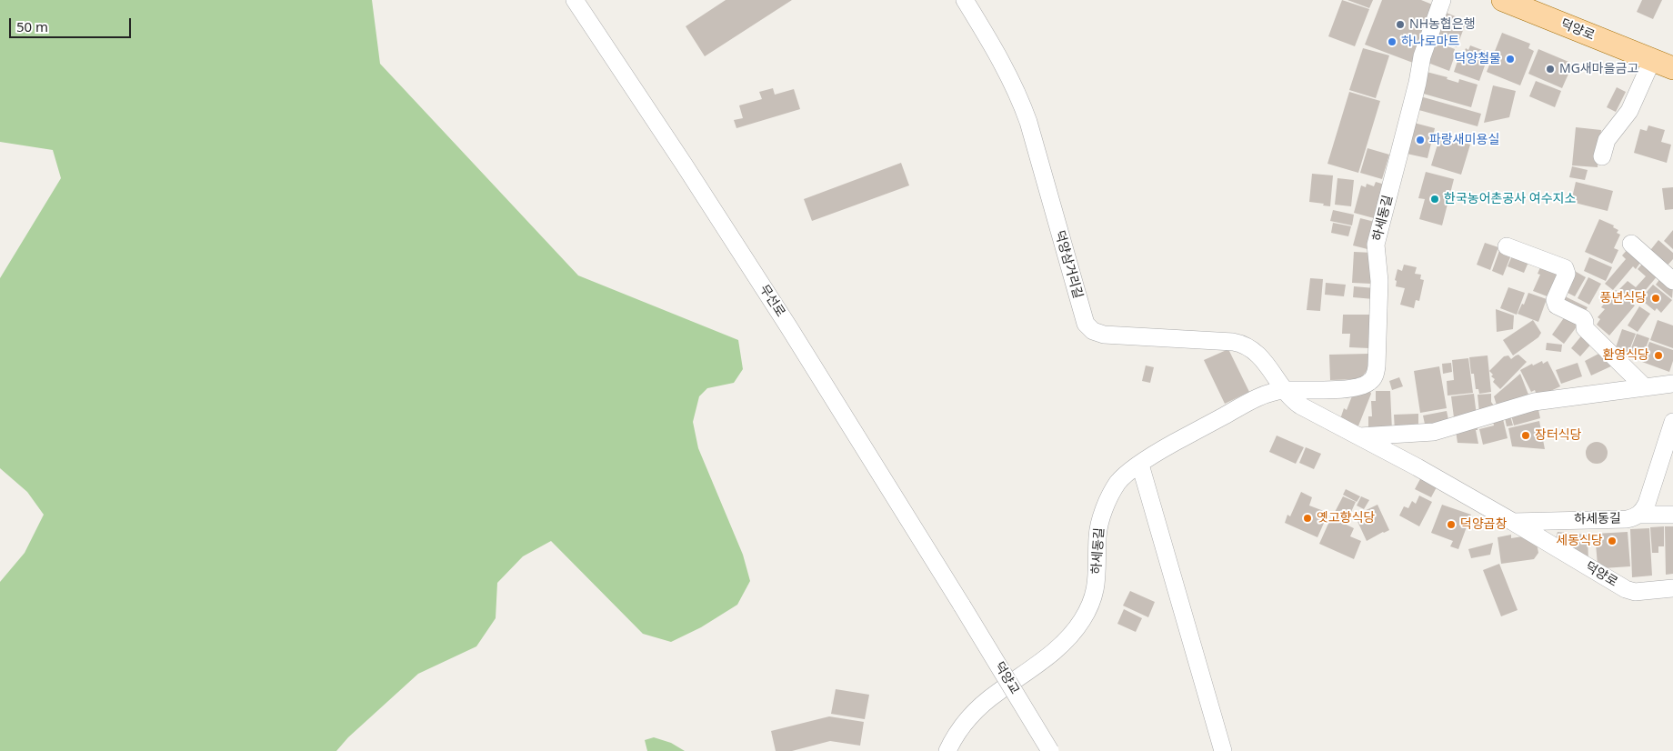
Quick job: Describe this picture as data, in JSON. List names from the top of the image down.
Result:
{
  "streets": {
    "main road": ["덕양로"],
    "street": [
      "하세동길",
      "덕양삼거리길",
      "무선로",
      "덕양교"
    ]
  },
  "crossings": [
    ["덕양로", "하세동길"],
    ["하세동길", "덕양삼거리길"],
    ["무선로", "덕양교"]
  ],
  "places": [
    "NH농협은행",
    "하나로마트",
    "덕양철물",
    "MG새마을금고",
    "파랑새미용실",
    "한국농어촌공사 여수지소",
    "풍년식당",
    "환영식당",
    "장터식당",
    "옛고향식당",
    "덕양곱창",
    "세동식당"
  ],
  "scale_bar": "50 m"
}
